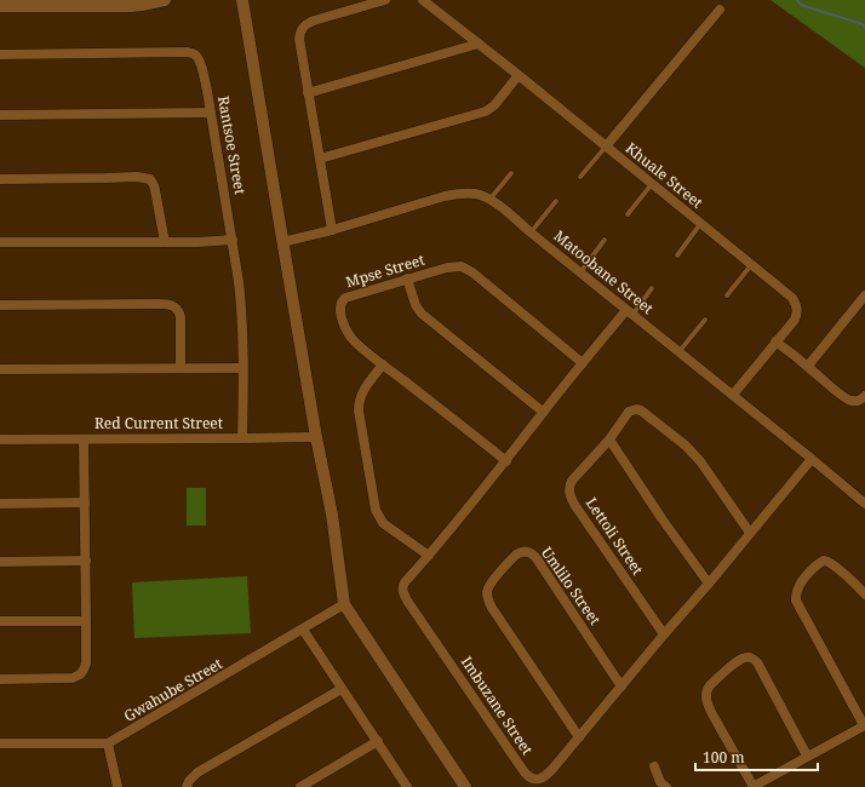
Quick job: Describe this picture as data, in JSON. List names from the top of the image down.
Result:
{
  "streets": {
    "street": [
      "Rantsoe Street",
      "Khuale Street",
      "Mpse Street",
      "Matoobane Street",
      "Red Current Street",
      "Lettoli Street",
      "Umlilo Street",
      "Gwahube Street",
      "Imbuzane Street"
    ]
  },
  "crossings": [
    ["Rantsoe Street", "Red Current Street"],
    ["Khuale Street", "Matoobane Street"],
    ["Mpse Street", "Imbuzane Street"],
    ["Matoobane Street", "Imbuzane Street"],
    ["Lettoli Street", "Imbuzane Street"],
    ["Umlilo Street", "Imbuzane Street"]
  ],
  "scale_bar": "100 m"
}
